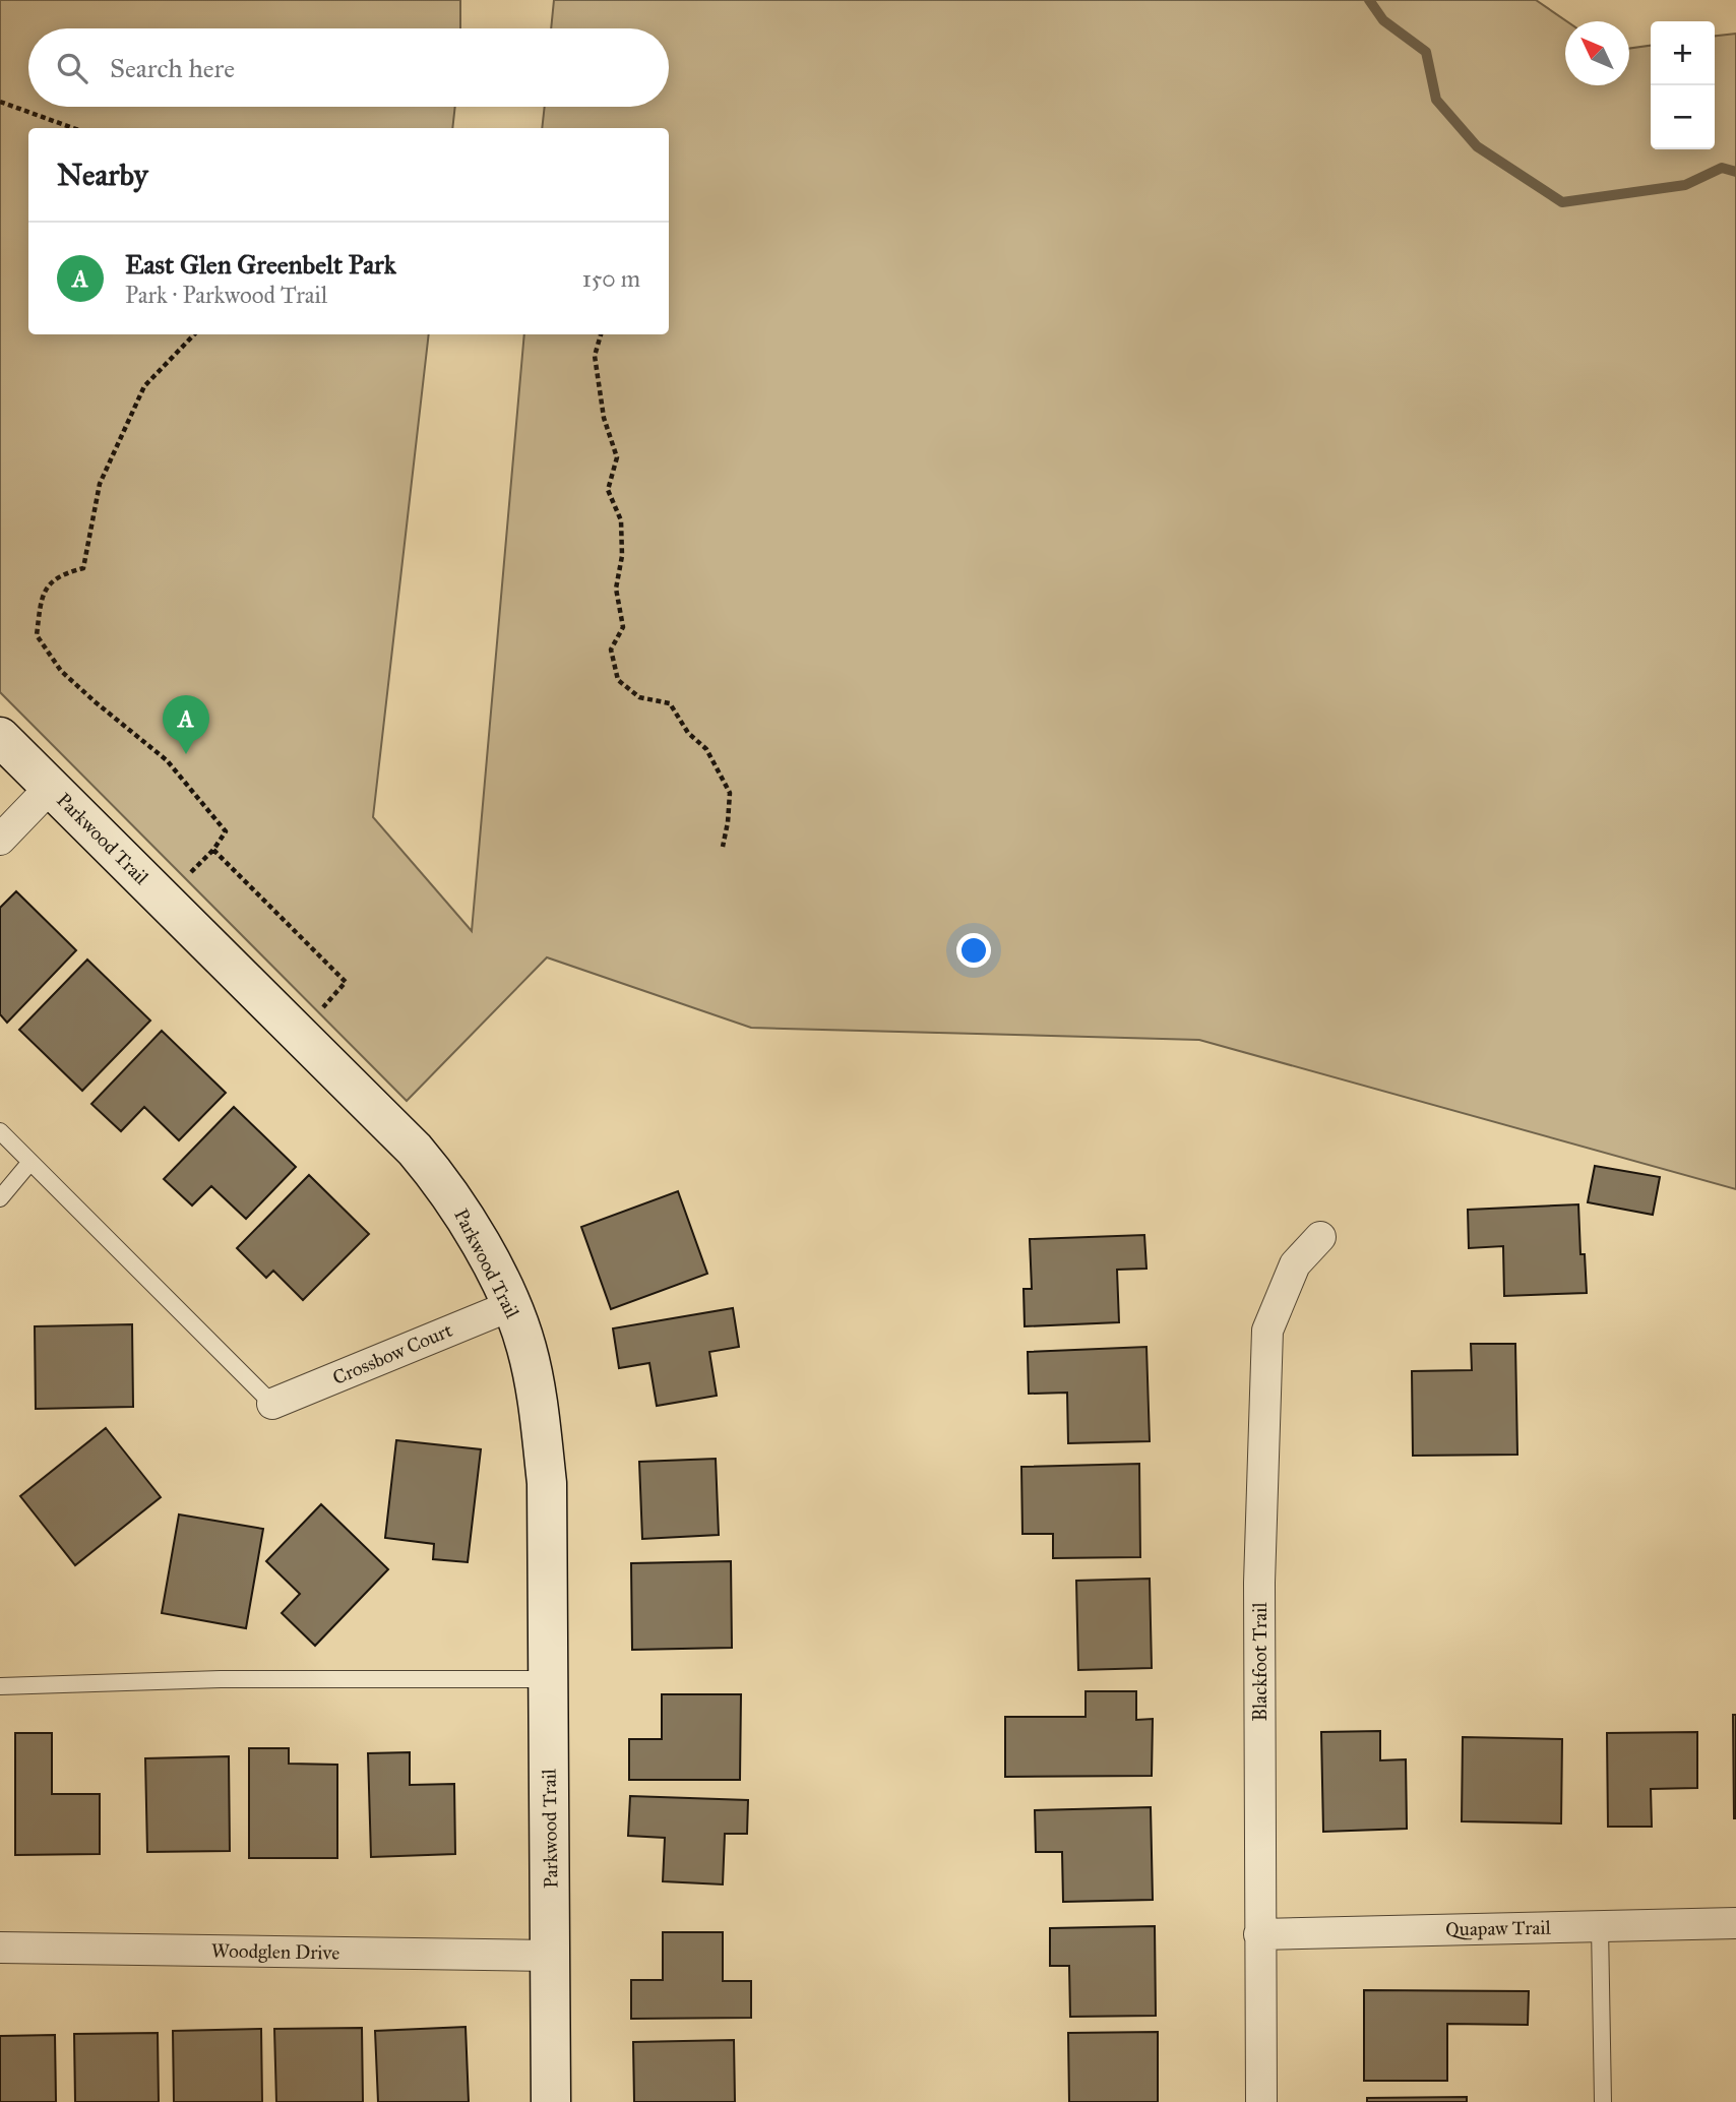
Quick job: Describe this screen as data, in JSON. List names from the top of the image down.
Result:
{
  "streets": {
    "street": [
      "Parkwood Trail",
      "Crossbow Court",
      "Blackfoot Trail",
      "Quapaw Trail",
      "Woodglen Drive"
    ]
  },
  "crossings": [
    ["Parkwood Trail", "Crossbow Court"],
    ["Parkwood Trail", "Woodglen Drive"],
    ["Blackfoot Trail", "Quapaw Trail"]
  ],
  "north": "top left",
  "page": {
    "map_buttons": ["+", "−"],
    "search": "Search here",
    "heading": "Nearby",
    "list": [
      {
        "mark": "A",
        "name": "East Glen Greenbelt Park",
        "note": "Park · Parkwood Trail",
        "value": "150 m"
      }
    ],
    "pins": "A"
  }
}
